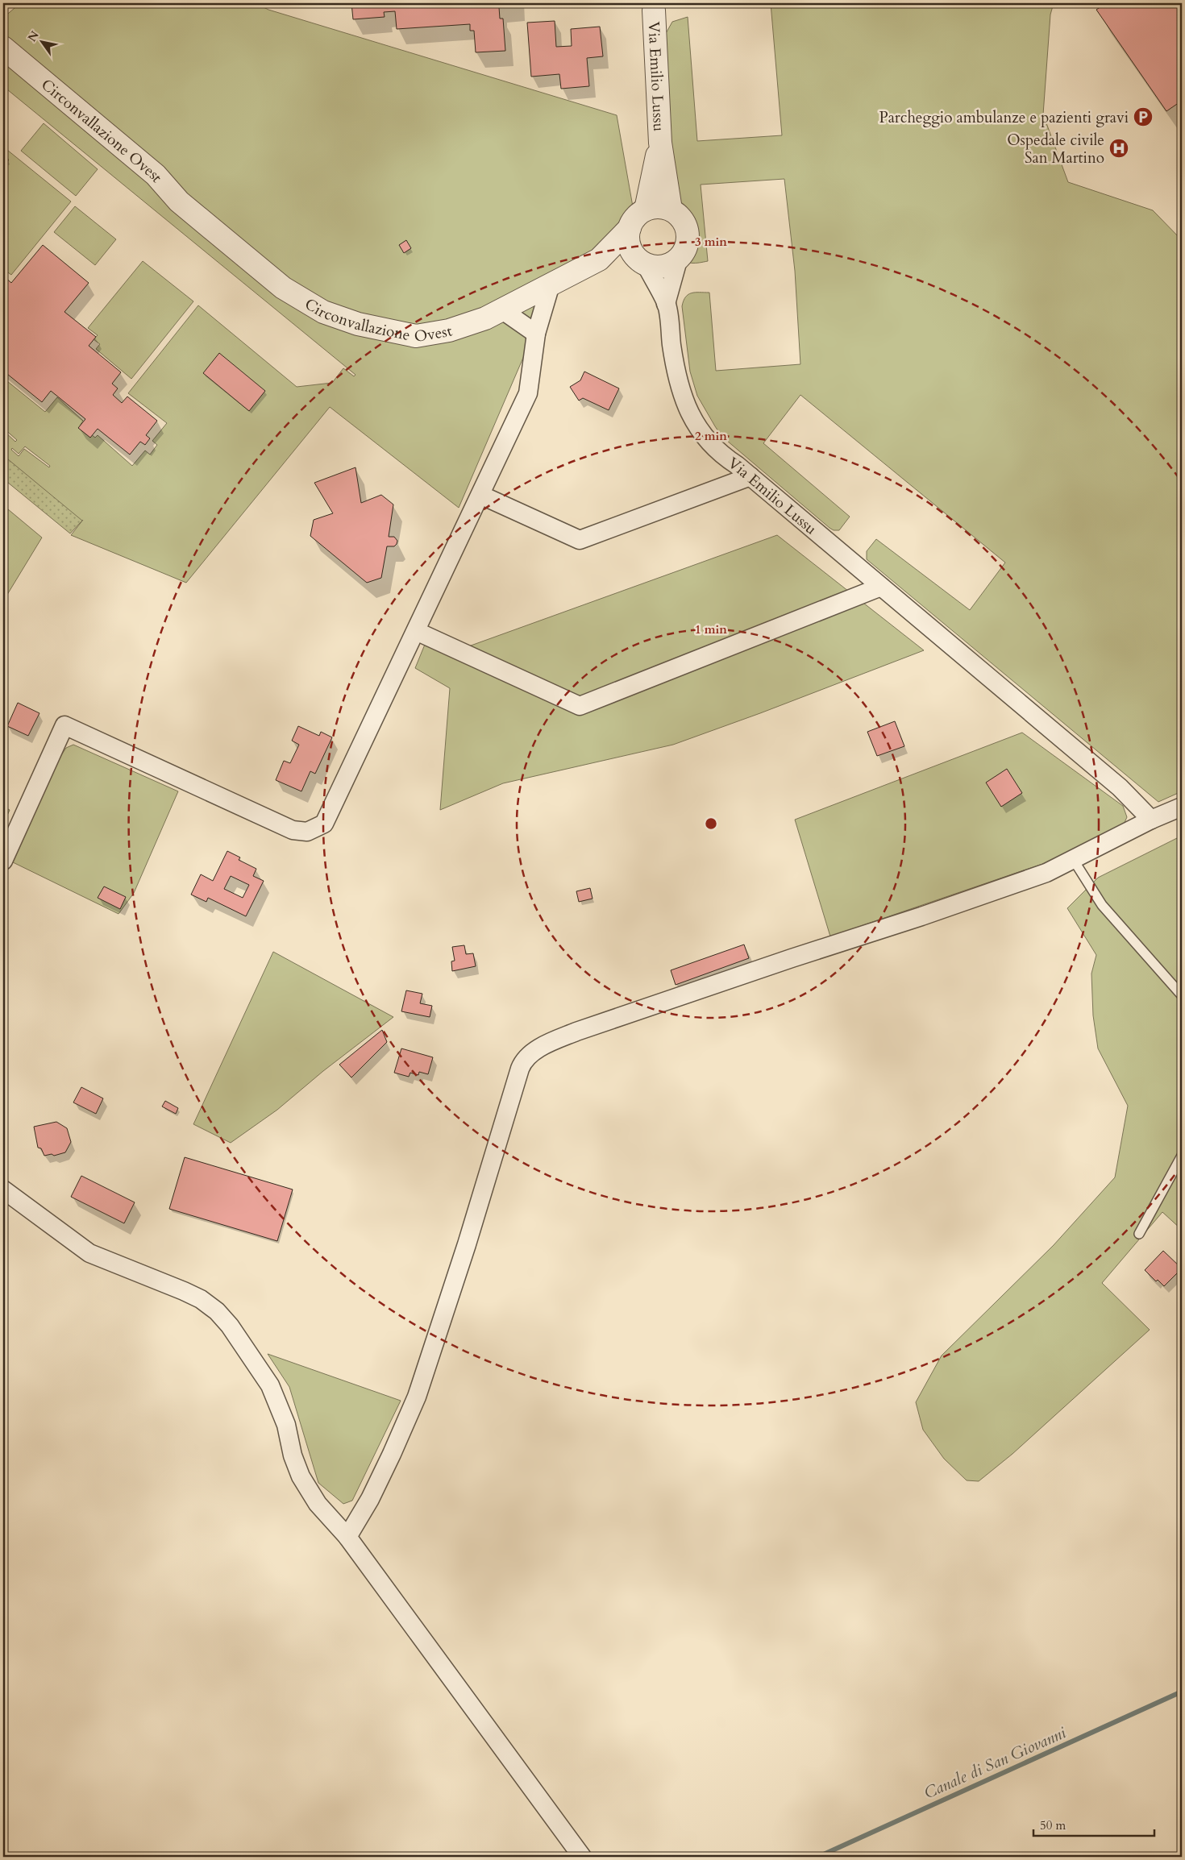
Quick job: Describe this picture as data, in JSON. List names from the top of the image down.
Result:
{
  "streets": {
    "street": ["Via Emilio Lussu", "Circonvallazione Ovest"]
  },
  "crossings": [
    ["Via Emilio Lussu", "Circonvallazione Ovest"]
  ],
  "water": ["Canale di San Giovanni"],
  "places": {
    "parking": ["Parcheggio ambulanze e pazienti gravi"],
    "hospital": ["Ospedale civile San Martino"]
  },
  "scale_bar": "50 m",
  "north": "top left",
  "rings": ["3 min", "2 min", "1 min"]
}
